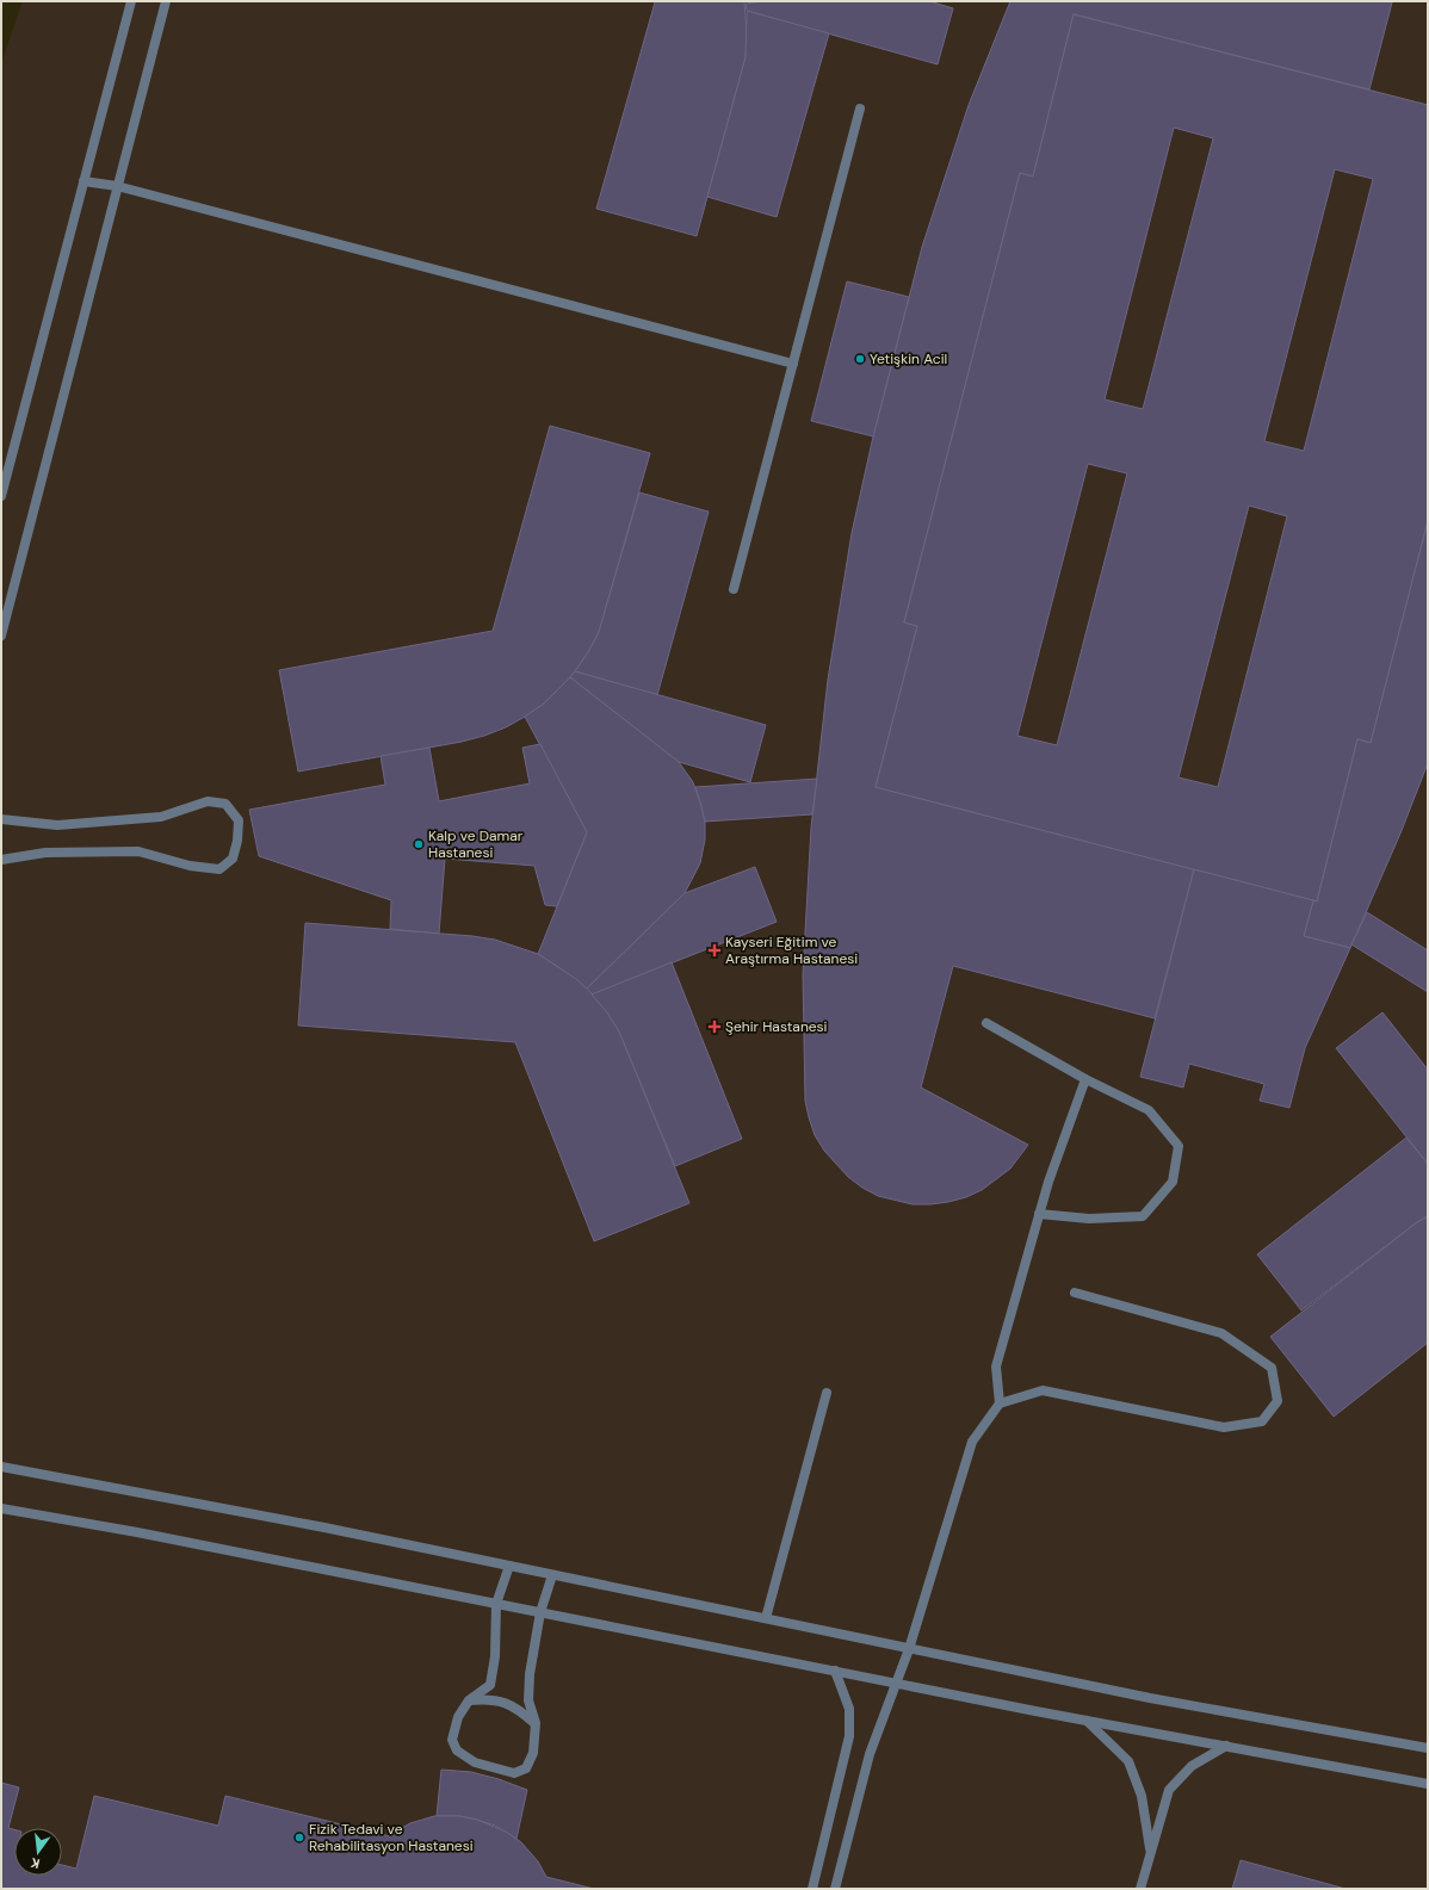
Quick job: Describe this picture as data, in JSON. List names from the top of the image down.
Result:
{
  "places": {
    "other": ["Yetişkin Acil", "Kalp ve Damar Hastanesi", "Fizik Tedavi ve Rehabilitasyon Hastanesi"],
    "health": ["Kayseri Eğitim ve Araştırma Hastanesi", "Şehir Hastanesi"]
  },
  "north": "bottom"
}
